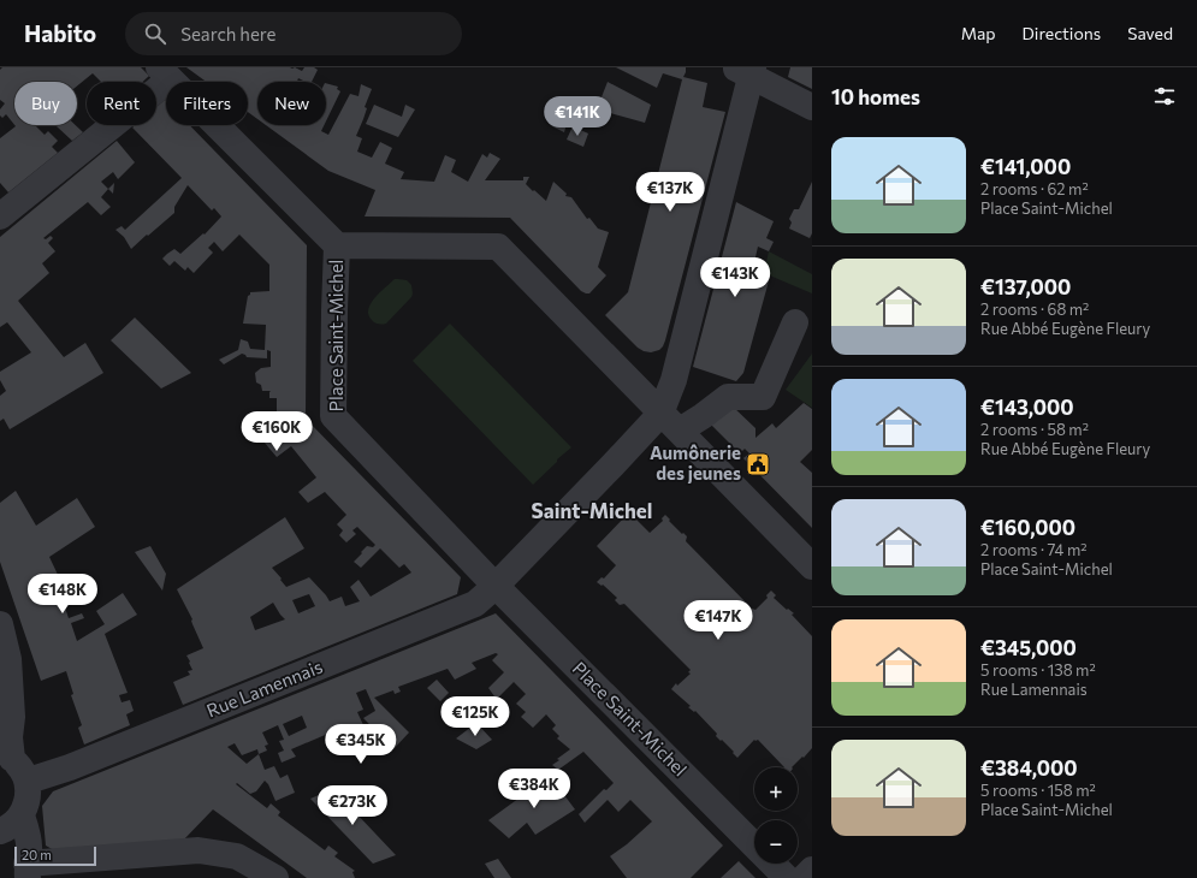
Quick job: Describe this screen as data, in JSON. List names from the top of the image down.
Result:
{
  "streets": {
    "street": ["Place Saint-Michel", "Rue Lamennais"]
  },
  "crossings": [
    ["Place Saint-Michel", "Rue Lamennais"]
  ],
  "districts": ["Saint-Michel"],
  "places": {
    "public building": ["Aumônerie des jeunes"]
  },
  "scale_bar": "20 m",
  "page": {
    "header": "Habito",
    "search": "Search here",
    "nav": ["Map", "Directions", "Saved"],
    "heading": "10 homes",
    "chip": [
      "Buy",
      "Rent",
      "Filters",
      "New"
    ],
    "price": [
      "€141K",
      "€137K",
      "€143K",
      "€160K",
      "€148K",
      "€147K",
      "€125K",
      "€345K",
      "€384K",
      "€273K"
    ],
    "list": [
      {
        "name": "€141,000",
        "note": "2 rooms · 62 m² · Place Saint-Michel"
      },
      {
        "name": "€137,000",
        "note": "2 rooms · 68 m² · Rue Abbé Eugène Fleury"
      },
      {
        "name": "€143,000",
        "note": "2 rooms · 58 m² · Rue Abbé Eugène Fleury"
      },
      {
        "name": "€160,000",
        "note": "2 rooms · 74 m² · Place Saint-Michel"
      },
      {
        "name": "€345,000",
        "note": "5 rooms · 138 m² · Rue Lamennais"
      },
      {
        "name": "€384,000",
        "note": "5 rooms · 158 m² · Place Saint-Michel"
      }
    ],
    "map_buttons": ["+", "−"],
    "scale": "20 m"
  }
}
